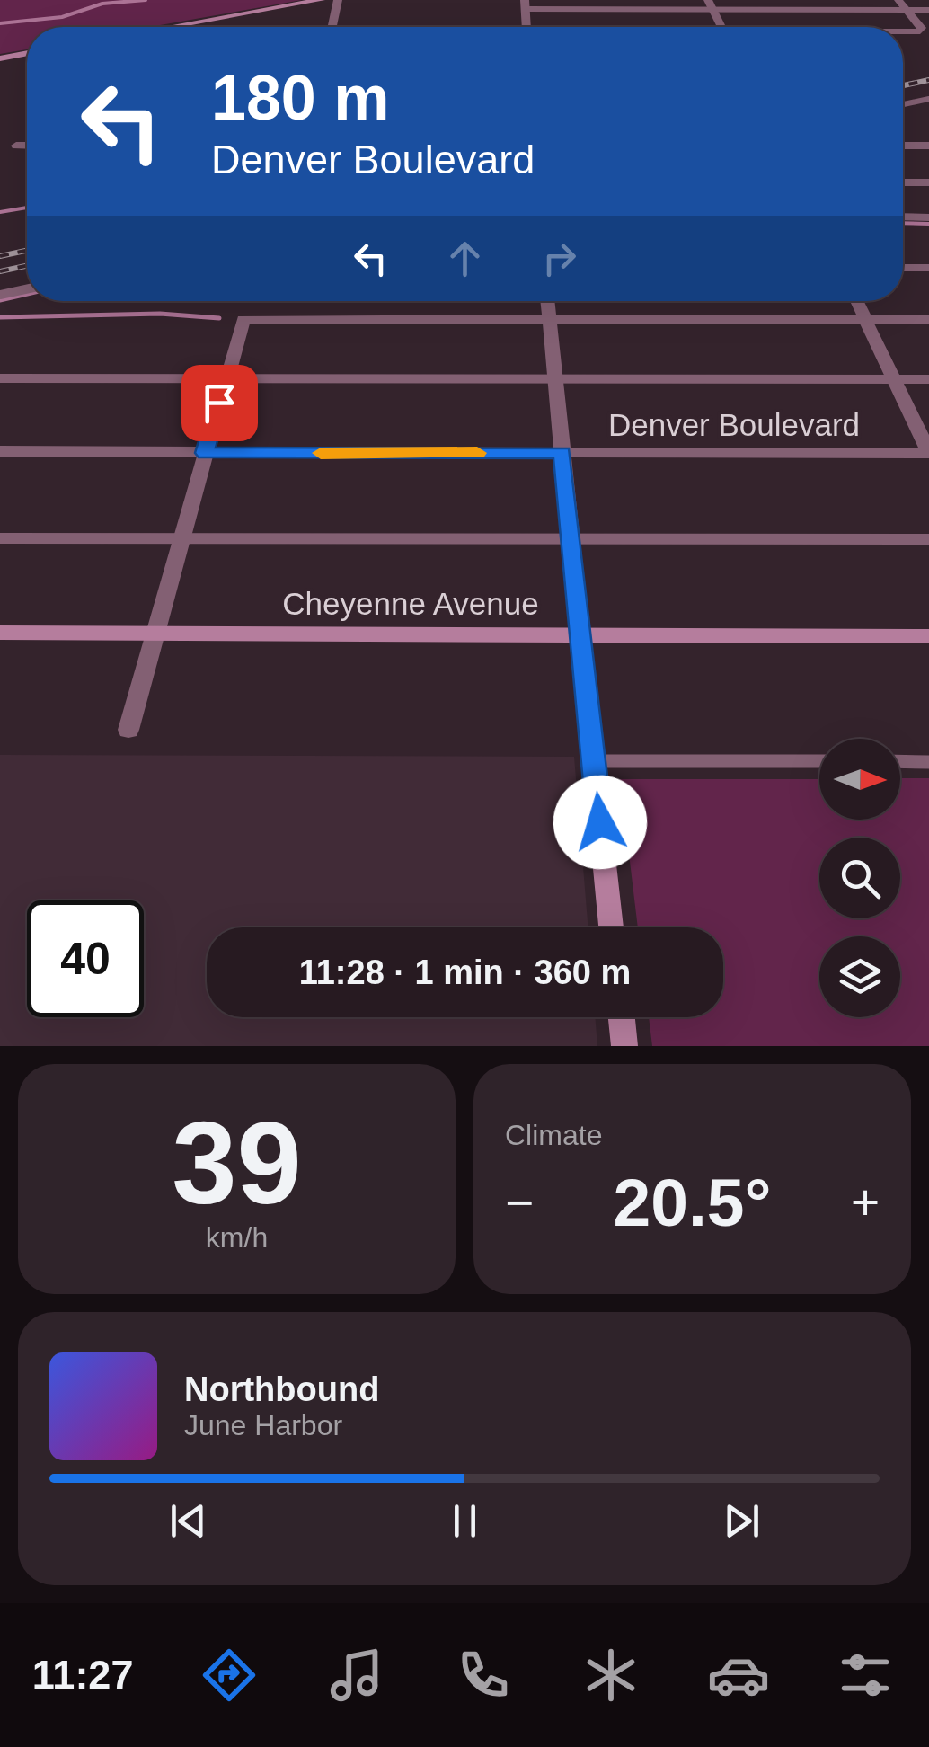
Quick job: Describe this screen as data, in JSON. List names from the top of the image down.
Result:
{
  "streets": {
    "street": ["Denver Boulevard", "Cheyenne Avenue"]
  },
  "north": "right",
  "page": {
    "turn": ["180 m", "Denver Boulevard"],
    "limit": "40",
    "trip": "11:28 · 1 min · 360 m",
    "tile": [
      ["39", "km/h"],
      "Climate"
    ],
    "heat": ["−", "20.5°", "+"],
    "song": ["Northbound", "June Harbor"],
    "tabs": "11:27"
  }
}
